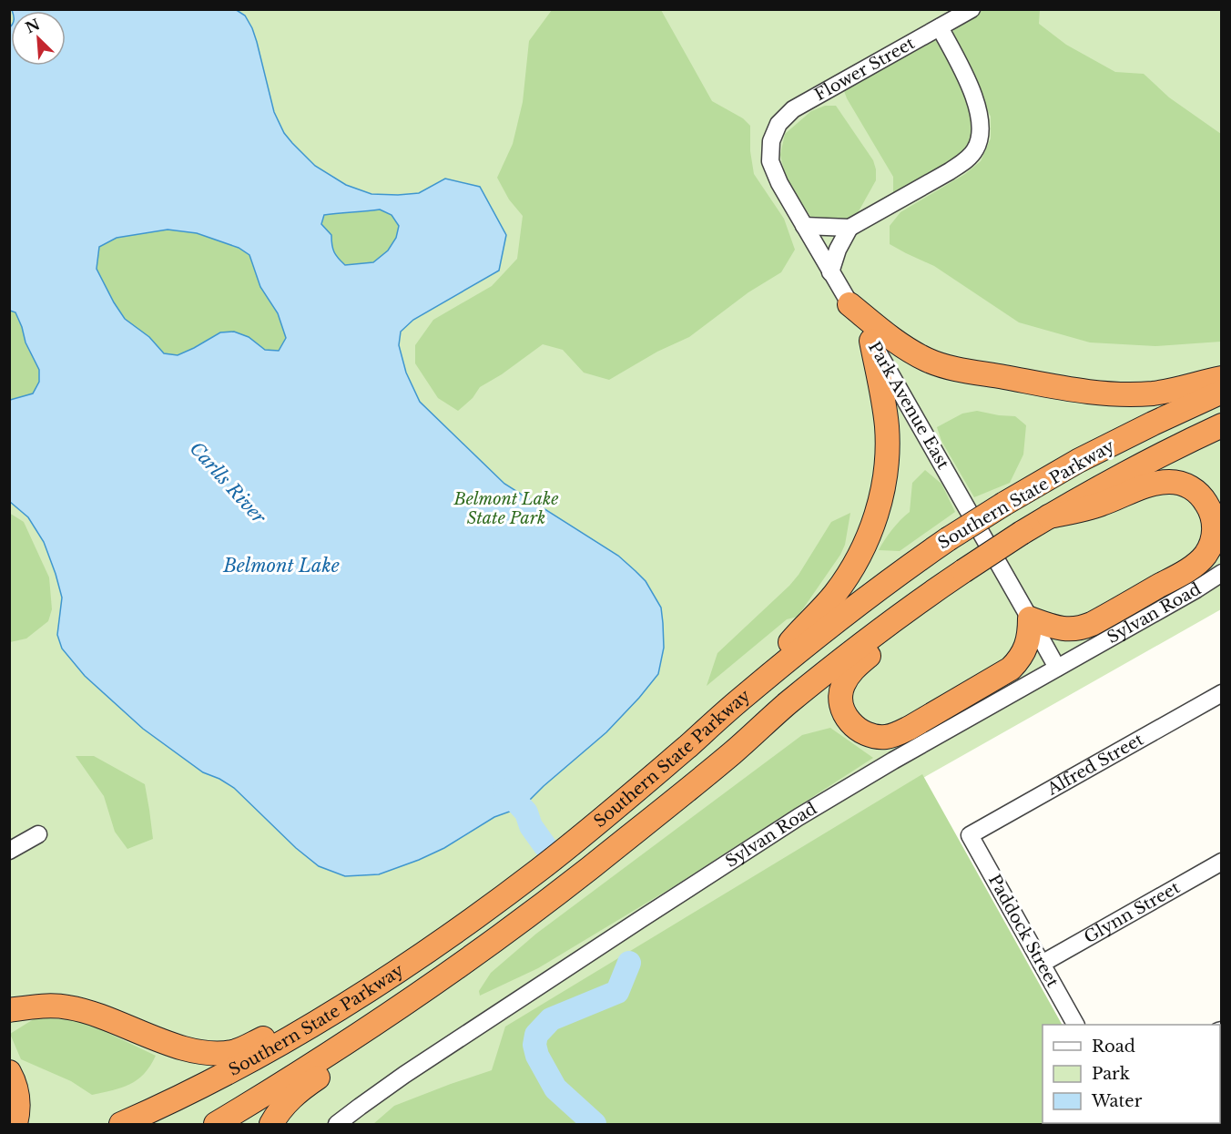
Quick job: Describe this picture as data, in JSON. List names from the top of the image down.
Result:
{
  "streets": {
    "highway": ["Southern State Parkway"],
    "street": [
      "Flower Street",
      "Park Avenue East",
      "Sylvan Road",
      "Alfred Street",
      "Glynn Street",
      "Paddock Street"
    ]
  },
  "crossings": [
    ["Flower Street", "Park Avenue East"],
    ["Park Avenue East", "Sylvan Road"],
    ["Alfred Street", "Paddock Street"],
    ["Glynn Street", "Paddock Street"]
  ],
  "water": ["Carlls River", "Belmont Lake"],
  "parks": ["Belmont Lake State Park"],
  "legend": ["Road", "Park", "Water"],
  "north": "top left"
}
